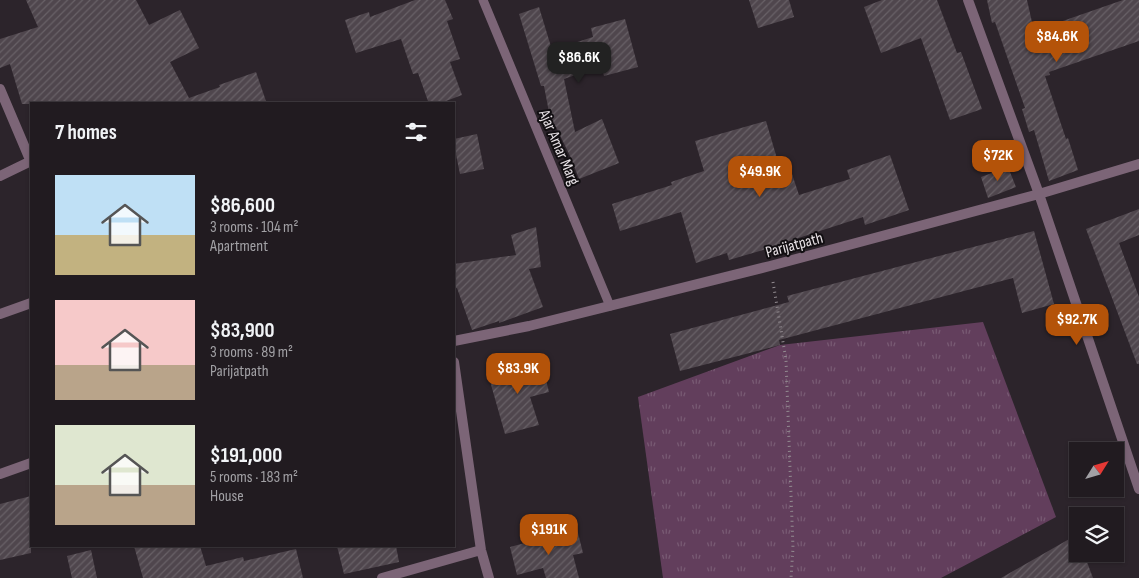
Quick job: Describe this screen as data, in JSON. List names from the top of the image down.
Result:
{
  "streets": {
    "street": ["Parijatpath"],
    "lane": ["Ajar Amar Marg"]
  },
  "crossings": [
    ["Ajar Amar Marg", "Parijatpath"]
  ],
  "north": "top right",
  "page": {
    "price": [
      "$84.6K",
      "$86.6K",
      "$72K",
      "$49.9K",
      "$92.7K",
      "$83.9K",
      "$191K"
    ],
    "heading": "7 homes",
    "list": [
      {
        "name": "$86,600",
        "note": "3 rooms · 104 m² · Apartment"
      },
      {
        "name": "$83,900",
        "note": "3 rooms · 89 m² · Parijatpath"
      },
      {
        "name": "$191,000",
        "note": "5 rooms · 183 m² · House"
      }
    ]
  }
}
